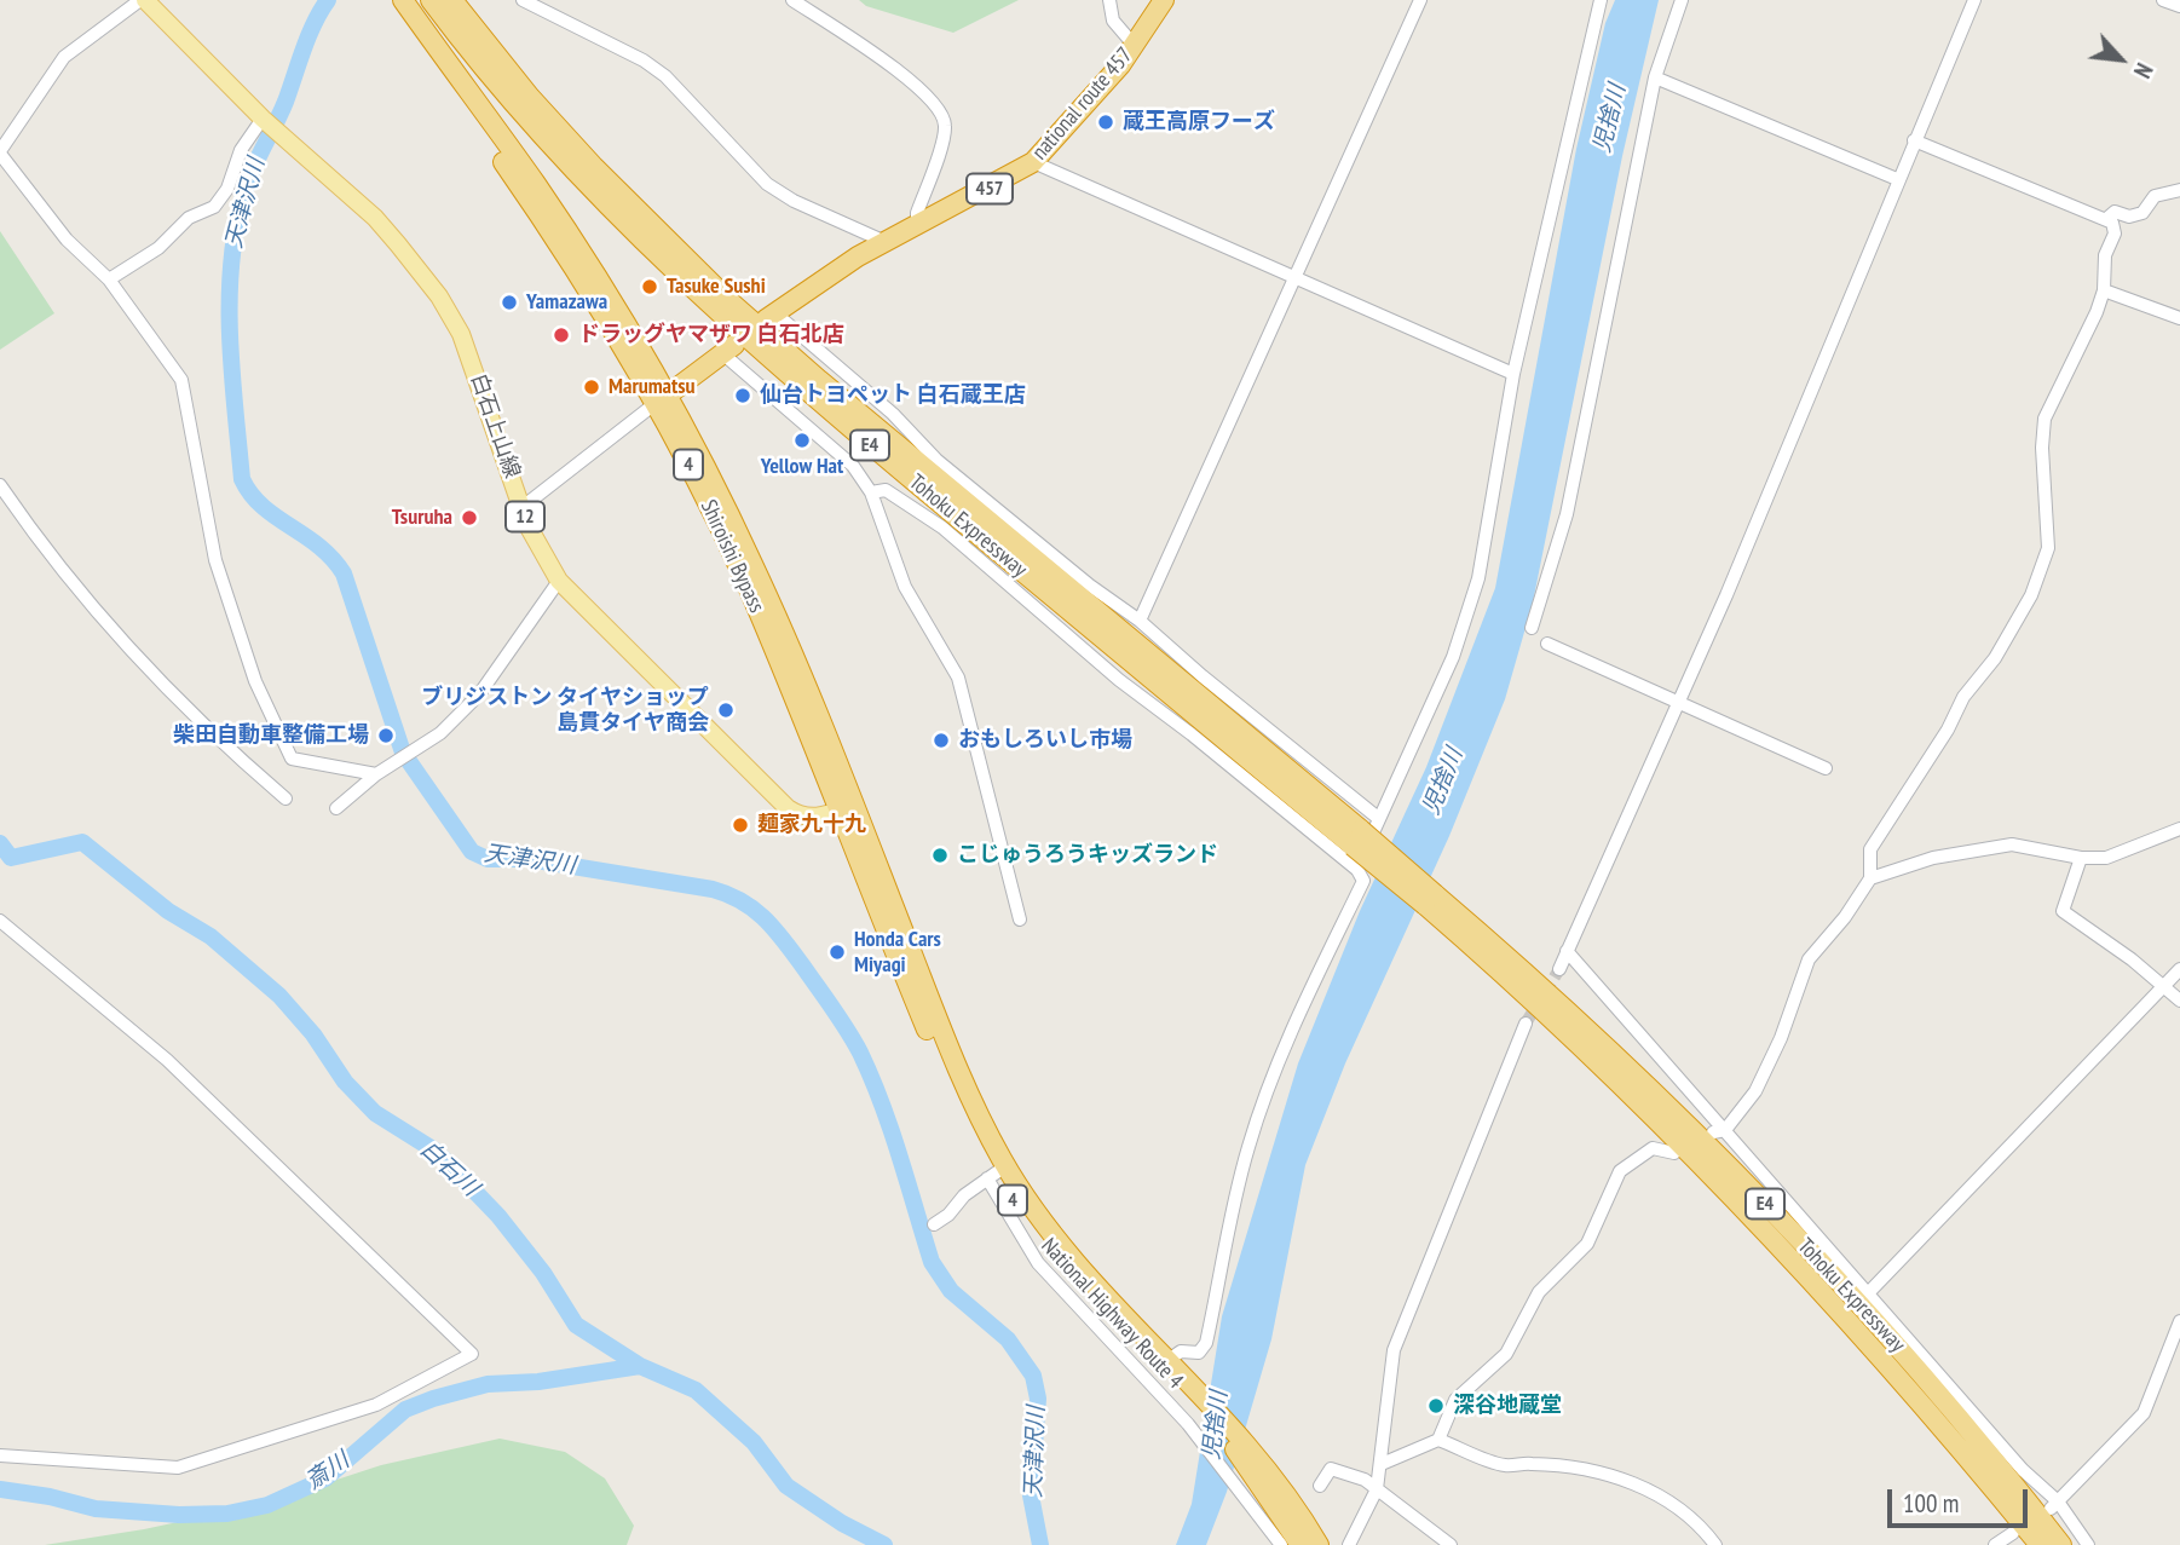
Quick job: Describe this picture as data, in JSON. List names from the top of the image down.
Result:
{
  "streets": {
    "highway": [
      "national route 457",
      "457",
      "E4",
      "4",
      "Tohoku Expressway",
      "Shiroishi Bypass",
      "National Highway Route 4"
    ],
    "main road": ["白石上山線", "12"]
  },
  "crossings": [
    ["白石上山線", "Shiroishi Bypass"],
    ["E4", "Tohoku Expressway"],
    ["Shiroishi Bypass", "National Highway Route 4"]
  ],
  "water": [
    "児捨川",
    "天津沢川",
    "白石川",
    "斎川"
  ],
  "places": [
    "蔵王高原フーズ",
    "Tasuke Sushi",
    "Yamazawa",
    "ドラッグヤマザワ 白石北店",
    "Marumatsu",
    "仙台トヨペット 白石蔵王店",
    "Yellow Hat",
    "Tsuruha",
    "ブリジストン タイヤショップ 島貫タイヤ商会",
    "柴田自動車整備工場",
    "おもしろいし市場",
    "麺家九十九",
    "こじゅうろうキッズランド",
    "Honda Cars Miyagi",
    "深谷地蔵堂"
  ],
  "scale_bar": "100 m",
  "north": "bottom right"
}
